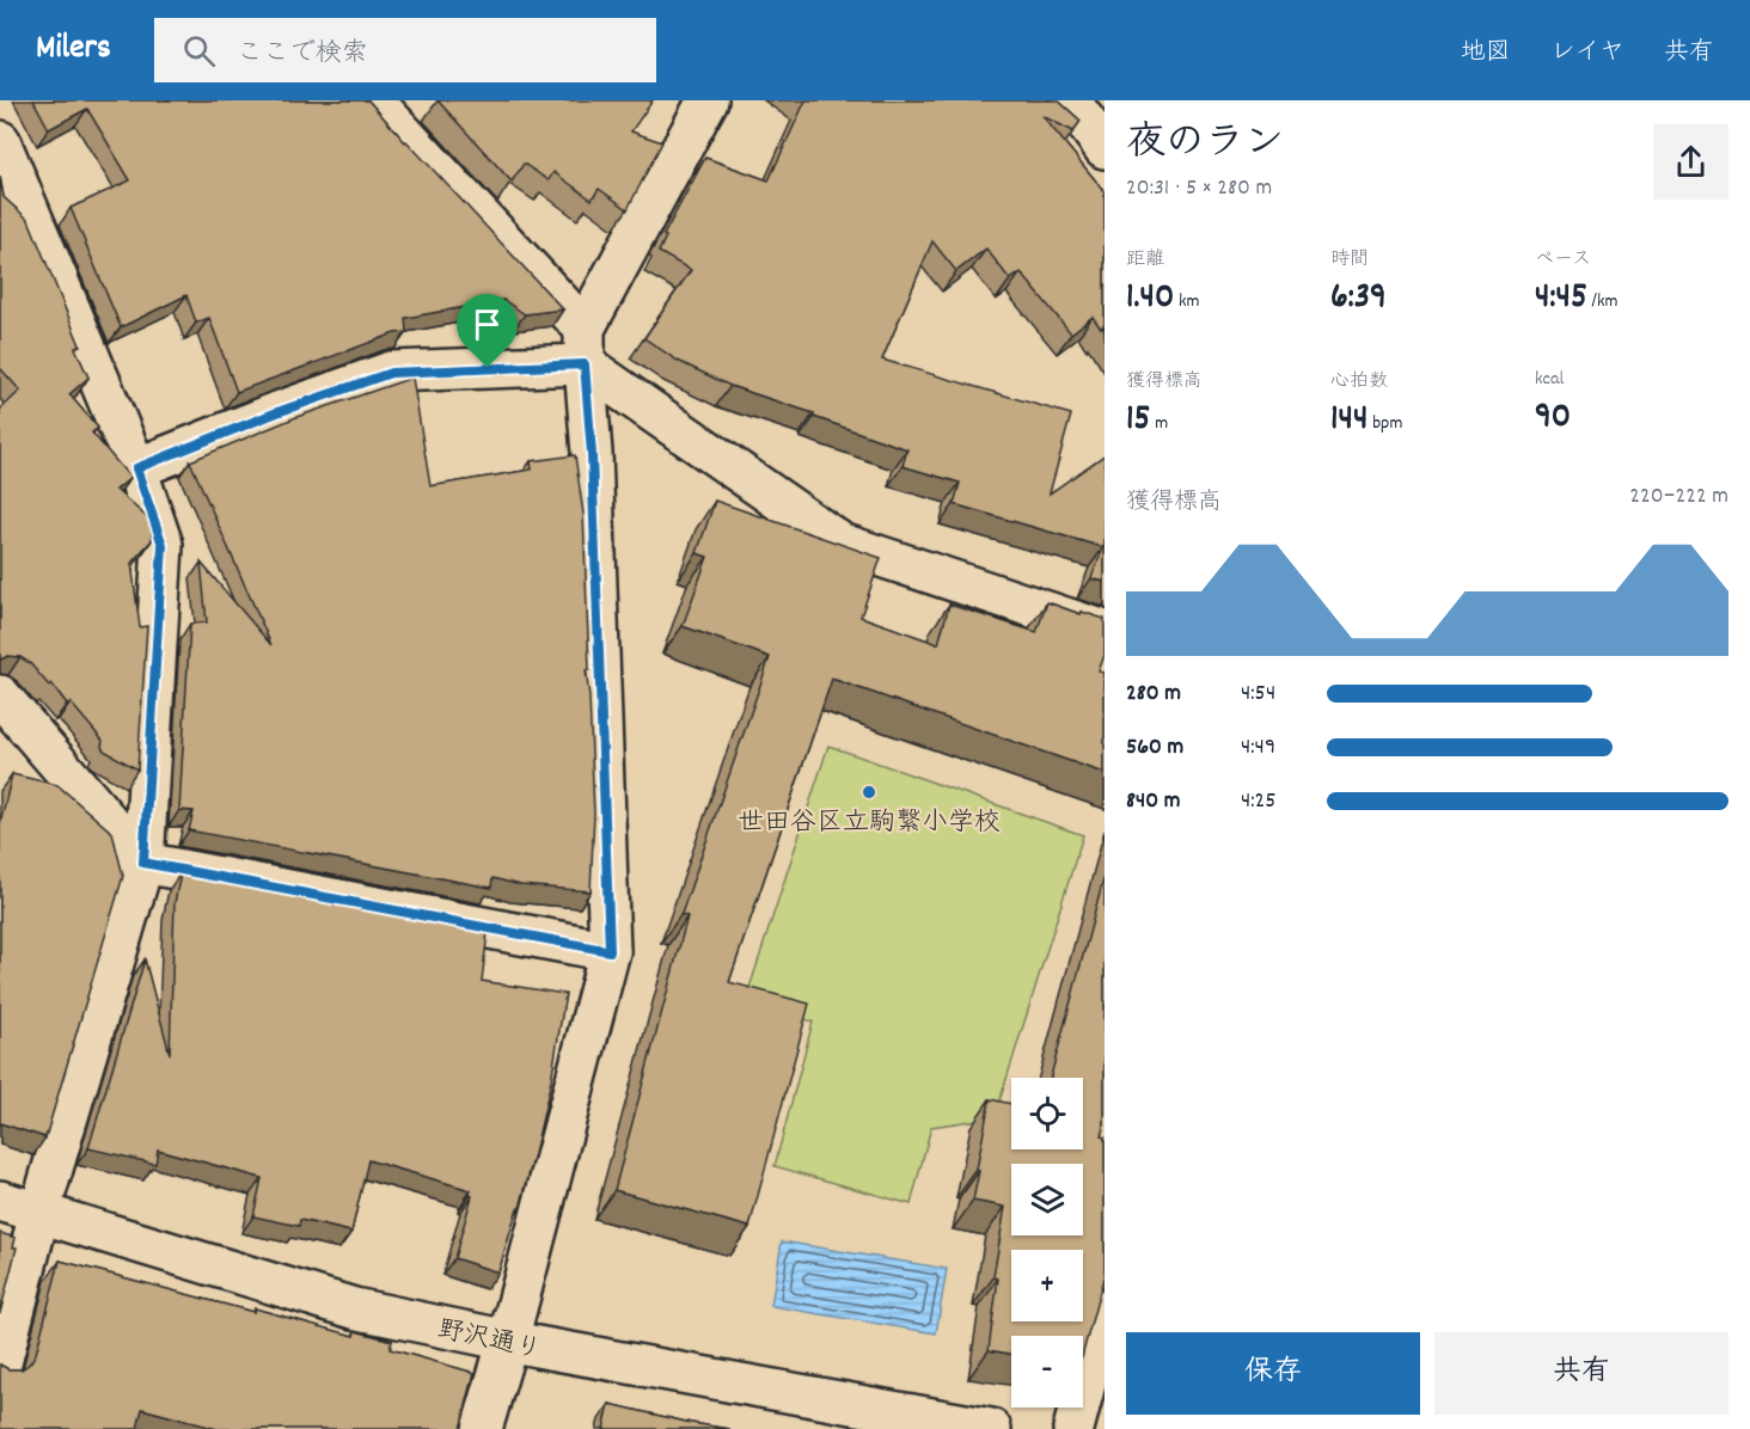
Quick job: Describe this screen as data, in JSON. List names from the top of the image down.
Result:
{
  "streets": {
    "street": ["野沢通り"]
  },
  "places": ["世田谷区立駒繋小学校"],
  "page": {
    "header": "Milers",
    "search": "ここで検索",
    "nav": ["地図", "レイヤ", "共有"],
    "heading": ["夜のラン", "20:31 · 5 × 280 m"],
    "stats": [
      ["距離", "1.40 km"],
      ["時間", "6:39"],
      ["ペース", "4:45 /km"],
      ["獲得標高", "15 m"],
      ["心拍数", "144 bpm"],
      ["kcal", "90"]
    ],
    "chart": ["獲得標高", "220–222 m"],
    "list": [
      {
        "name": "280 m",
        "note": "4:54"
      },
      {
        "name": "560 m",
        "note": "4:49"
      },
      {
        "name": "840 m",
        "note": "4:25"
      }
    ],
    "map_buttons": ["+", "−"],
    "buttons": ["保存", "共有"]
  }
}
